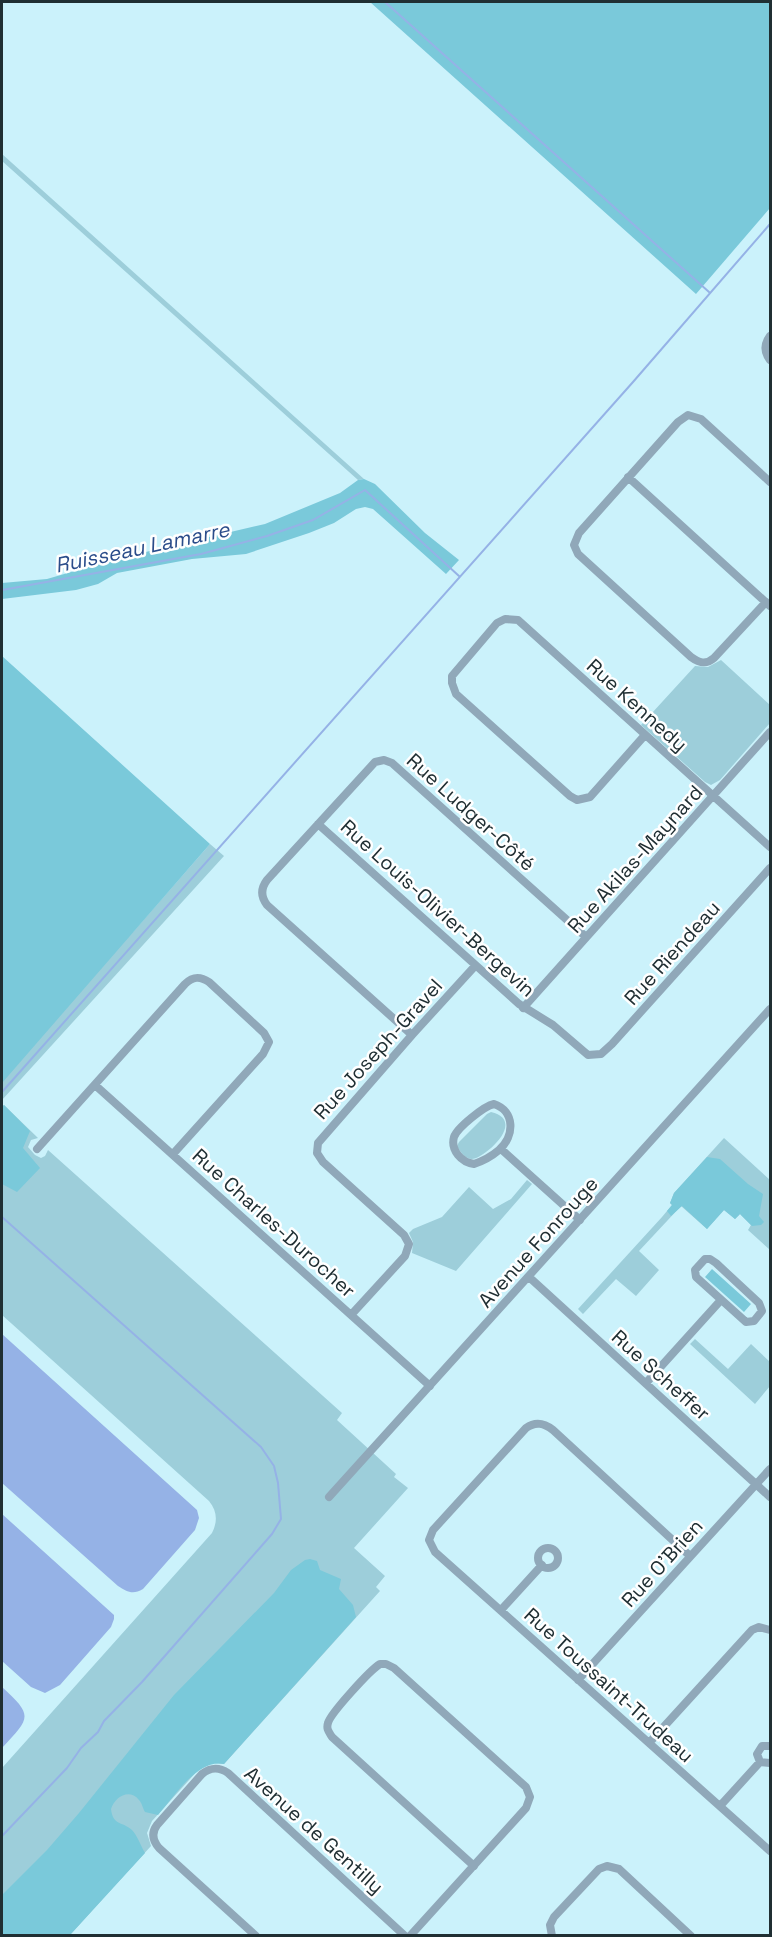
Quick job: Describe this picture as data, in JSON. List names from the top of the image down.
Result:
{
  "streets": {
    "street": [
      "Rue Kennedy",
      "Rue Ludger-Côté",
      "Rue Akilas-Maynard",
      "Rue Louis-Olivier-Bergevin",
      "Rue Riendeau",
      "Rue Joseph-Gravel",
      "Rue Charles-Durocher",
      "Avenue Fonrouge",
      "Rue Scheffer",
      "Rue O'Brien",
      "Rue Toussaint-Trudeau",
      "Avenue de Gentilly"
    ]
  },
  "crossings": [
    ["Rue Kennedy", "Rue Akilas-Maynard"],
    ["Rue Ludger-Côté", "Rue Akilas-Maynard"],
    ["Rue Ludger-Côté", "Rue Louis-Olivier-Bergevin"],
    ["Rue Ludger-Côté", "Rue Joseph-Gravel"],
    ["Rue Akilas-Maynard", "Rue Louis-Olivier-Bergevin"],
    ["Rue Louis-Olivier-Bergevin", "Rue Riendeau"],
    ["Rue Louis-Olivier-Bergevin", "Rue Joseph-Gravel"],
    ["Rue Joseph-Gravel", "Rue Charles-Durocher"],
    ["Rue Charles-Durocher", "Avenue Fonrouge"],
    ["Avenue Fonrouge", "Rue Scheffer"],
    ["Rue Scheffer", "Rue O'Brien"],
    ["Rue O'Brien", "Rue Toussaint-Trudeau"]
  ],
  "water": ["Ruisseau Lamarre"]
}
